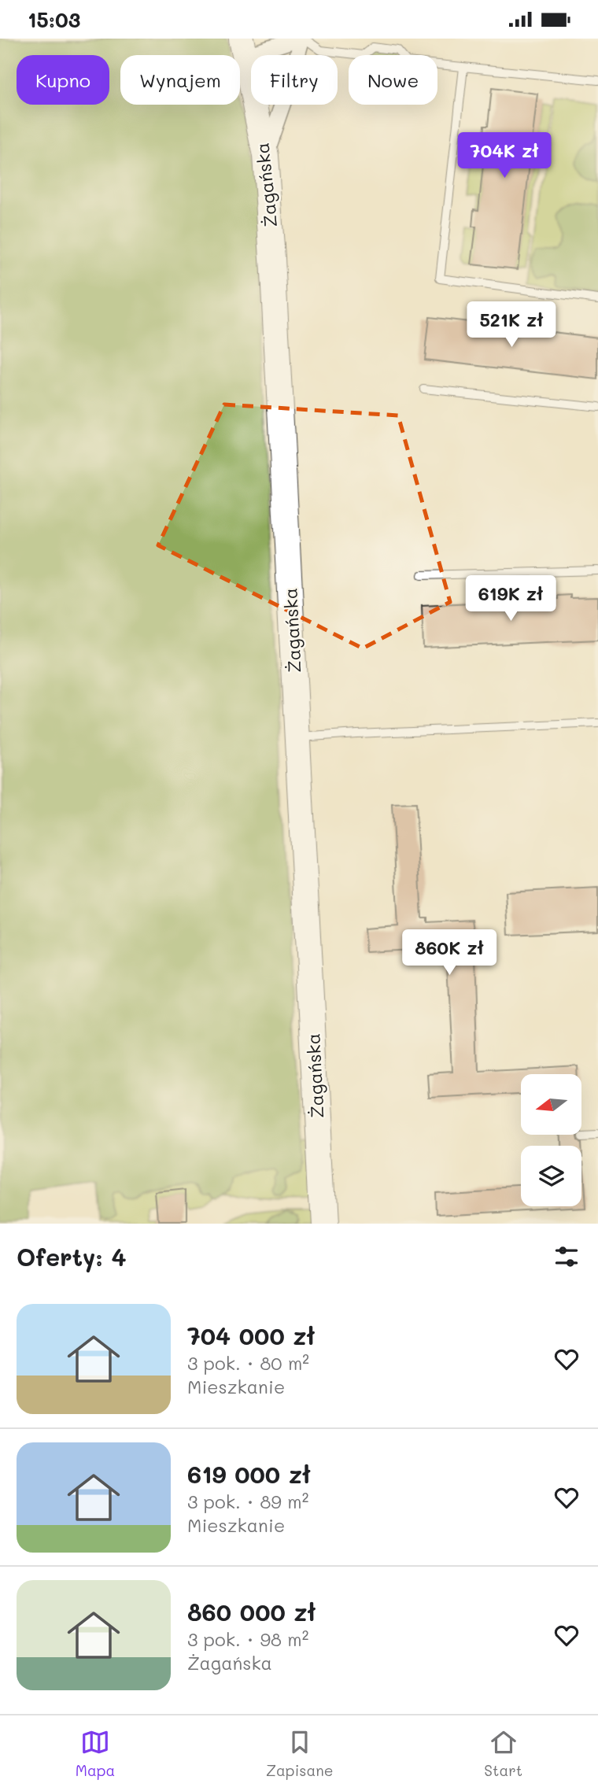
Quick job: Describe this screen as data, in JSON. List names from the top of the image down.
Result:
{
  "streets": {
    "main road": ["Żagańska"]
  },
  "north": "left",
  "page": {
    "status": "15:03",
    "chip": [
      "Kupno",
      "Wynajem",
      "Filtry",
      "Nowe"
    ],
    "price": [
      "704K zł",
      "521K zł",
      "619K zł",
      "860K zł"
    ],
    "heading": "Oferty: 4",
    "list": [
      {
        "name": "704 000 zł",
        "note": "3 pok. · 80 m² · Mieszkanie"
      },
      {
        "name": "619 000 zł",
        "note": "3 pok. · 89 m² · Mieszkanie"
      },
      {
        "name": "860 000 zł",
        "note": "3 pok. · 98 m² · Żagańska"
      }
    ],
    "tabs": ["Mapa", "Zapisane", "Start"]
  }
}
